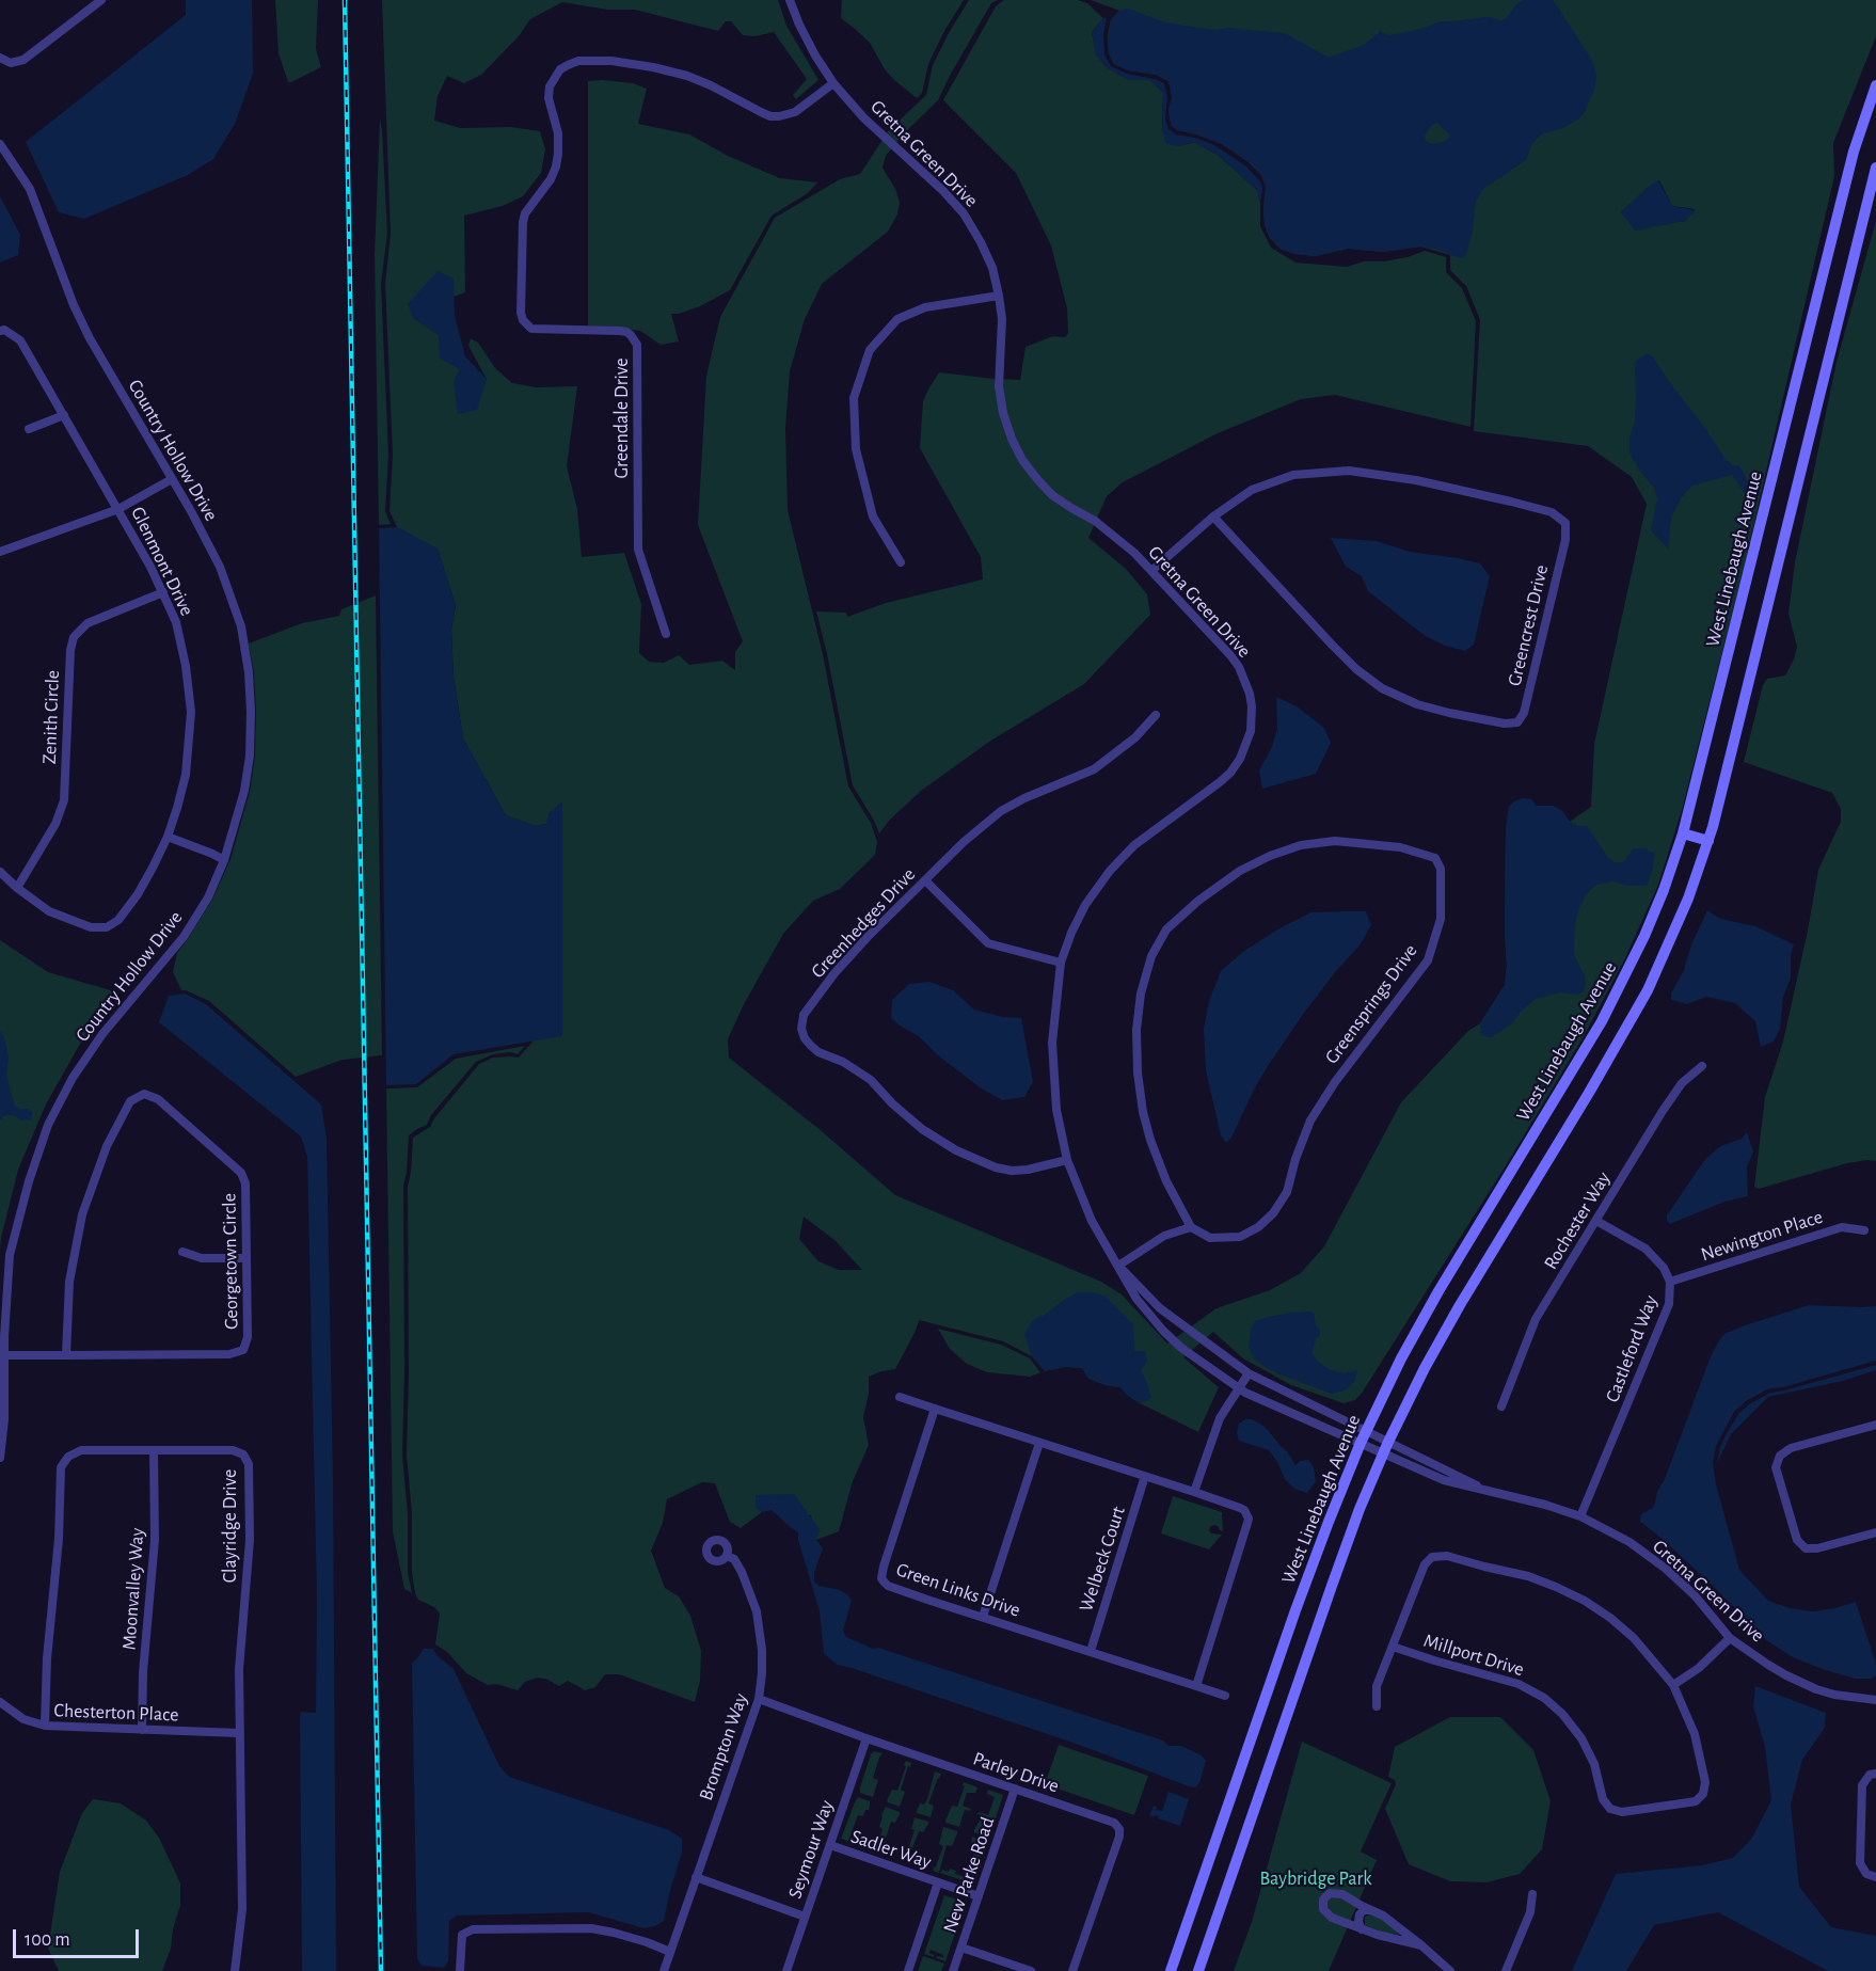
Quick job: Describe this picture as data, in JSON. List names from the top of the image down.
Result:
{
  "streets": {
    "main road": ["West Linebaugh Avenue"],
    "street": [
      "Gretna Green Drive",
      "Greendale Drive",
      "Country Hollow Drive",
      "Glenmont Drive",
      "Greencrest Drive",
      "Zenith Circle",
      "Greenhedges Drive",
      "Greensprings Drive",
      "Rochester Way",
      "Newington Place",
      "Georgetown Circle",
      "Castleford Way",
      "Clayridge Drive",
      "Welbeck Court",
      "Moonvalley Way",
      "Green Links Drive",
      "Millport Drive",
      "Chesterton Place",
      "Brompton Way",
      "Parley Drive",
      "Seymour Way",
      "Sadler Way",
      "New Parke Road"
    ]
  },
  "crossings": [
    ["Gretna Green Drive", "Greendale Drive"],
    ["Gretna Green Drive", "West Linebaugh Avenue"],
    ["Gretna Green Drive", "Greencrest Drive"],
    ["Gretna Green Drive", "Greenhedges Drive"],
    ["Gretna Green Drive", "Castleford Way"],
    ["Country Hollow Drive", "Georgetown Circle"],
    ["Glenmont Drive", "Zenith Circle"],
    ["Rochester Way", "Castleford Way"],
    ["Newington Place", "Castleford Way"],
    ["Clayridge Drive", "Moonvalley Way"],
    ["Clayridge Drive", "Chesterton Place"],
    ["Welbeck Court", "Green Links Drive"],
    ["Moonvalley Way", "Chesterton Place"],
    ["Brompton Way", "Parley Drive"],
    ["Parley Drive", "Seymour Way"],
    ["Parley Drive", "New Parke Road"],
    ["Seymour Way", "Sadler Way"],
    ["Sadler Way", "New Parke Road"]
  ],
  "parks": ["Baybridge Park"],
  "scale_bar": "100 m"
}
